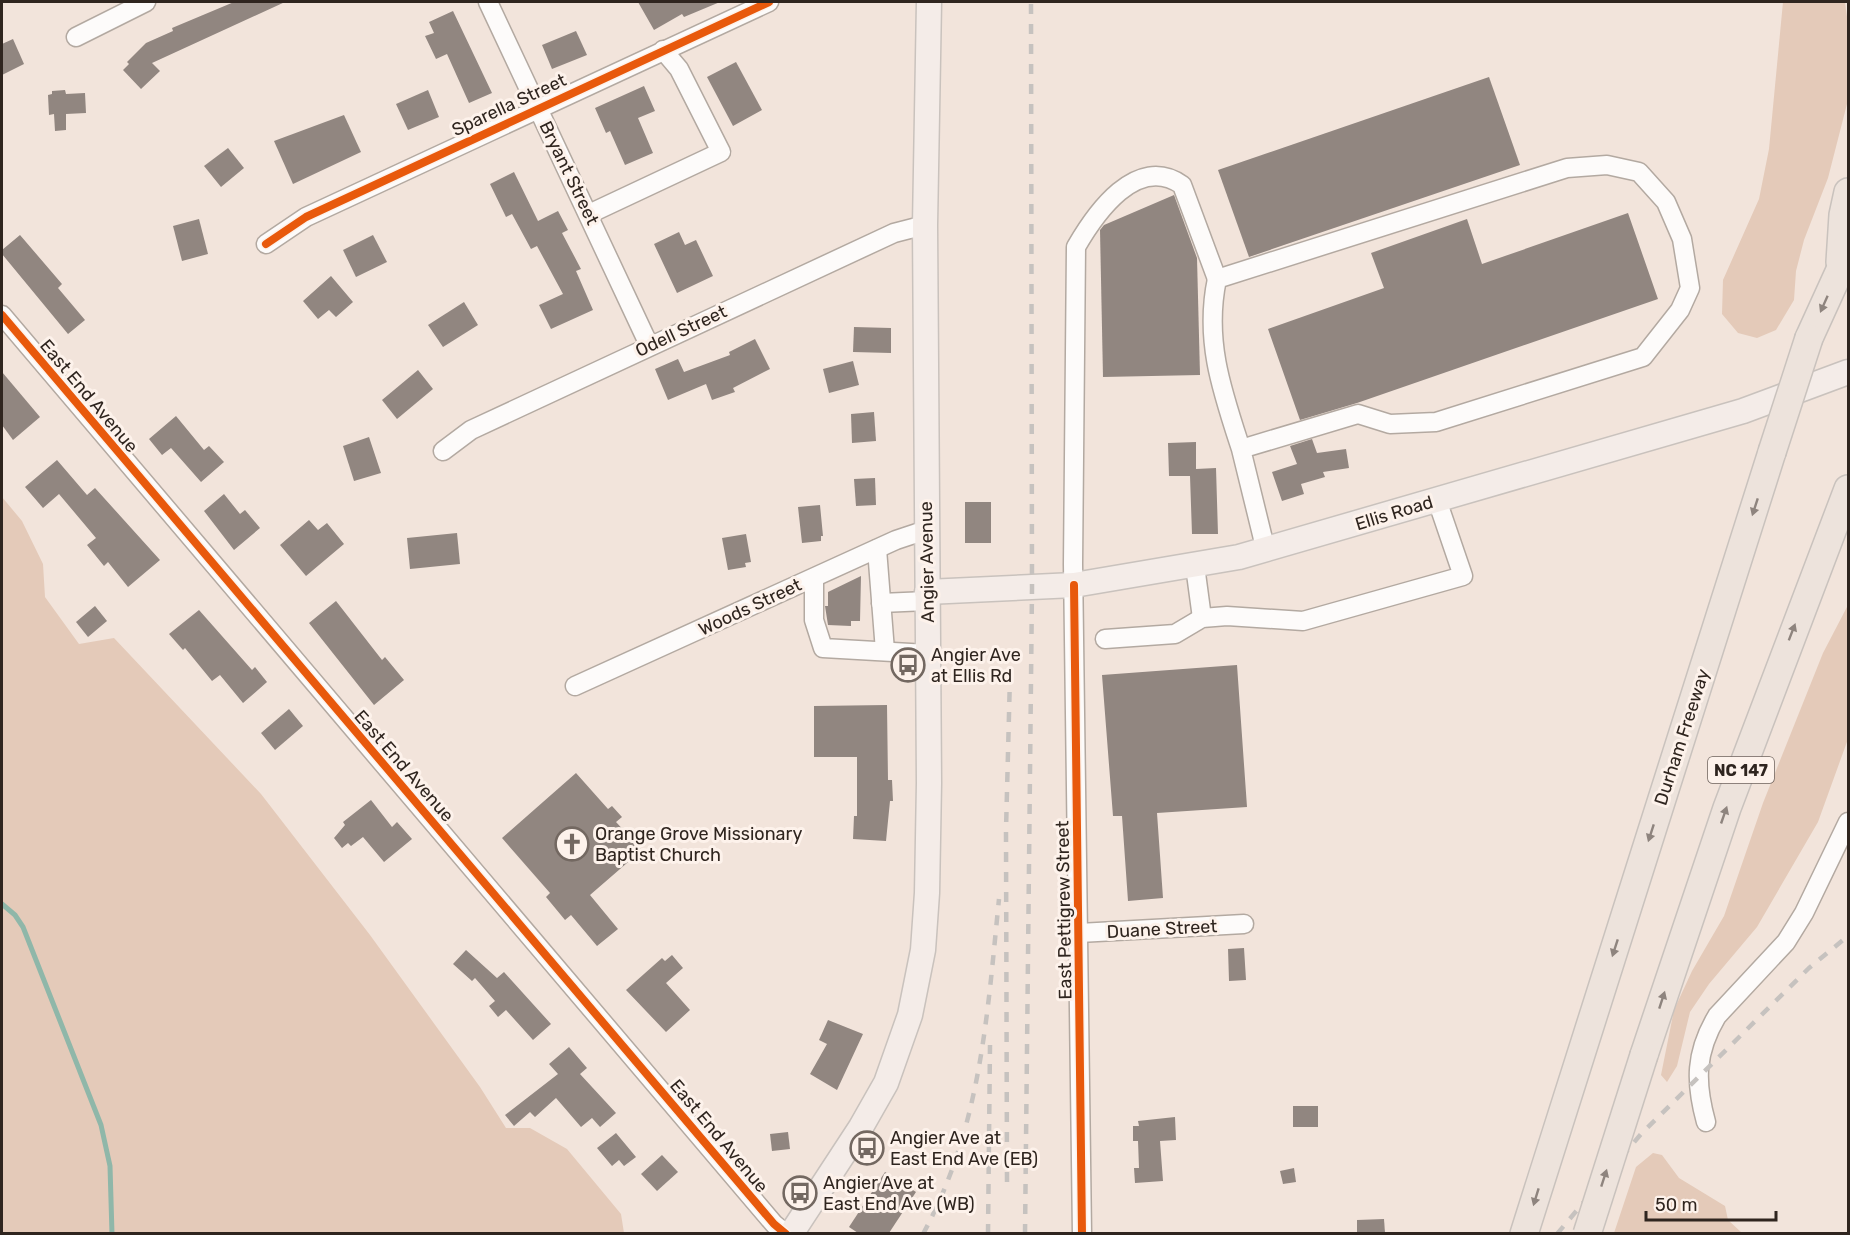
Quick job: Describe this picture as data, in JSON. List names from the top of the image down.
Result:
{
  "streets": {
    "highway": ["Durham Freeway", "NC 147"],
    "main road": ["Ellis Road", "Angier Avenue"],
    "street": [
      "Sparella Street",
      "Bryant Street",
      "Odell Street",
      "East End Avenue",
      "Woods Street",
      "East Pettigrew Street",
      "Duane Street"
    ]
  },
  "crossings": [
    ["Sparella Street", "Bryant Street"],
    ["Bryant Street", "Odell Street"],
    ["Odell Street", "Angier Avenue"],
    ["Ellis Road", "Angier Avenue"],
    ["Ellis Road", "East Pettigrew Street"],
    ["Angier Avenue", "Woods Street"],
    ["East Pettigrew Street", "Duane Street"]
  ],
  "places": {
    "bus stop": ["Angier Ave at Ellis Rd", "Angier Ave at East End Ave (EB)", "Angier Ave at East End Ave (WB)"],
    "church": ["Orange Grove Missionary Baptist Church"]
  },
  "scale_bar": "50 m"
}
